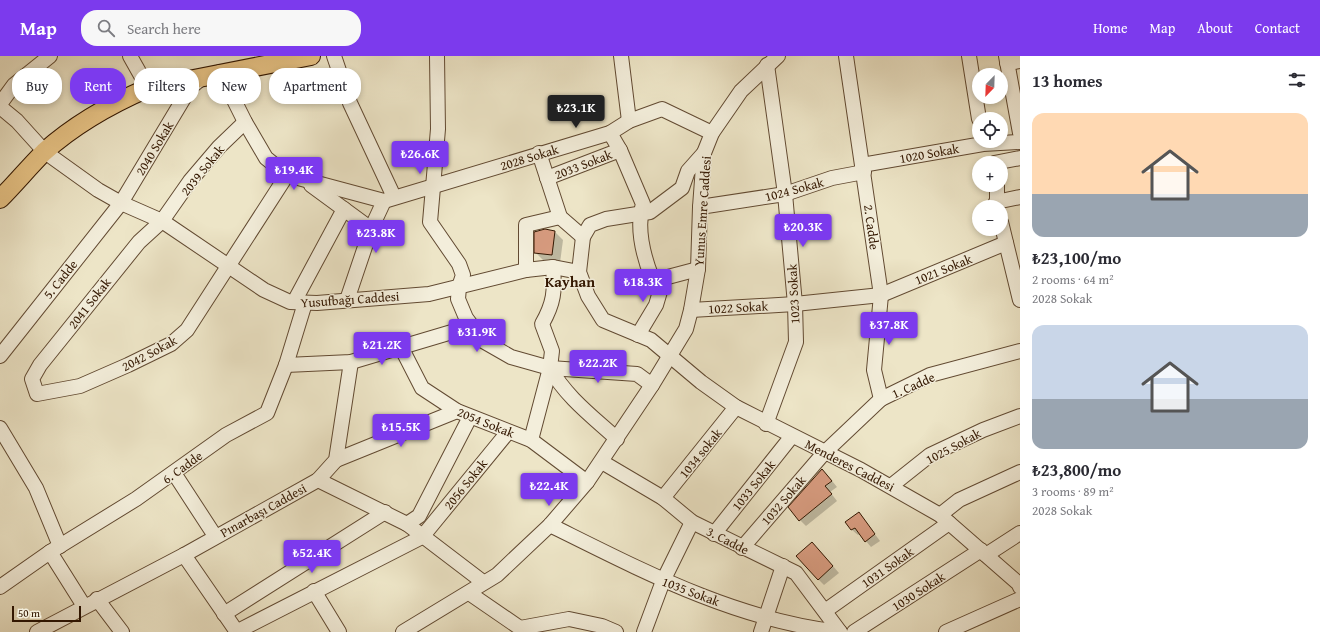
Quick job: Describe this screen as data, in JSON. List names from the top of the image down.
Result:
{
  "streets": {
    "street": [
      "2040 Sokak",
      "1020 Sokak",
      "2028 Sokak",
      "2033 Sokak",
      "2039 Sokak",
      "1024 Sokak",
      "Yunus Emre Caddesi",
      "2. Cadde",
      "1021 Sokak",
      "5. Cadde",
      "1023 Sokak",
      "Yusufbağı Caddesi",
      "2041 Sokak",
      "1022 Sokak",
      "2042 Sokak",
      "1. Cadde",
      "2054 Sokak",
      "1025 Sokak",
      "1034 sokak",
      "Menderes Caddesi",
      "6. Cadde",
      "2056 Sokak",
      "1033 Sokak",
      "1032 Sokak",
      "Pınarbaşı Caddesi",
      "3. Cadde",
      "1031 Sokak",
      "1035 Sokak",
      "1030 Sokak"
    ]
  },
  "crossings": [
    ["2040 Sokak", "5. Cadde"],
    ["2040 Sokak", "Yusufbağı Caddesi"],
    ["1020 Sokak", "1024 Sokak"],
    ["1020 Sokak", "2. Cadde"],
    ["2028 Sokak", "Yunus Emre Caddesi"],
    ["2039 Sokak", "Yusufbağı Caddesi"],
    ["2039 Sokak", "2041 Sokak"],
    ["1024 Sokak", "Yunus Emre Caddesi"],
    ["1024 Sokak", "2. Cadde"],
    ["1024 Sokak", "1023 Sokak"],
    ["Yunus Emre Caddesi", "1023 Sokak"],
    ["Yunus Emre Caddesi", "1022 Sokak"],
    ["Yunus Emre Caddesi", "2054 Sokak"],
    ["Yunus Emre Caddesi", "Menderes Caddesi"],
    ["Yunus Emre Caddesi", "Pınarbaşı Caddesi"],
    ["Yunus Emre Caddesi", "3. Cadde"],
    ["Yunus Emre Caddesi", "1035 Sokak"],
    ["2. Cadde", "1021 Sokak"],
    ["2. Cadde", "1022 Sokak"],
    ["2. Cadde", "1. Cadde"],
    ["1021 Sokak", "1022 Sokak"],
    ["5. Cadde", "Yusufbağı Caddesi"],
    ["1023 Sokak", "1022 Sokak"],
    ["1023 Sokak", "Menderes Caddesi"],
    ["Yusufbağı Caddesi", "2041 Sokak"],
    ["Yusufbağı Caddesi", "2042 Sokak"],
    ["Yusufbağı Caddesi", "6. Cadde"],
    ["2041 Sokak", "2042 Sokak"],
    ["1. Cadde", "Menderes Caddesi"],
    ["1. Cadde", "1032 Sokak"],
    ["2054 Sokak", "2056 Sokak"],
    ["1025 Sokak", "Menderes Caddesi"],
    ["1034 sokak", "Menderes Caddesi"],
    ["1034 sokak", "3. Cadde"],
    ["Menderes Caddesi", "1033 Sokak"],
    ["Menderes Caddesi", "1032 Sokak"],
    ["Menderes Caddesi", "1031 Sokak"],
    ["Menderes Caddesi", "1030 Sokak"],
    ["2056 Sokak", "Pınarbaşı Caddesi"],
    ["1033 Sokak", "3. Cadde"],
    ["1032 Sokak", "3. Cadde"],
    ["3. Cadde", "1031 Sokak"],
    ["3. Cadde", "1035 Sokak"]
  ],
  "districts": ["Kayhan"],
  "scale_bar": "50 m",
  "north": "bottom left",
  "page": {
    "header": "Map",
    "search": "Search here",
    "nav": [
      "Home",
      "Map",
      "About",
      "Contact"
    ],
    "heading": "13 homes",
    "map_buttons": ["+", "−"],
    "chip": [
      "Buy",
      "Rent",
      "Filters",
      "New",
      "Apartment"
    ],
    "price": [
      "₺23.1K",
      "₺26.6K",
      "₺19.4K",
      "₺20.3K",
      "₺23.8K",
      "₺18.3K",
      "₺37.8K",
      "₺31.9K",
      "₺21.2K",
      "₺22.2K",
      "₺15.5K",
      "₺22.4K",
      "₺52.4K"
    ],
    "list": [
      {
        "name": "₺23,100/mo",
        "note": "2 rooms · 64 m² · 2028 Sokak"
      },
      {
        "name": "₺23,800/mo",
        "note": "3 rooms · 89 m² · 2028 Sokak"
      }
    ],
    "scale": "50 m"
  }
}
